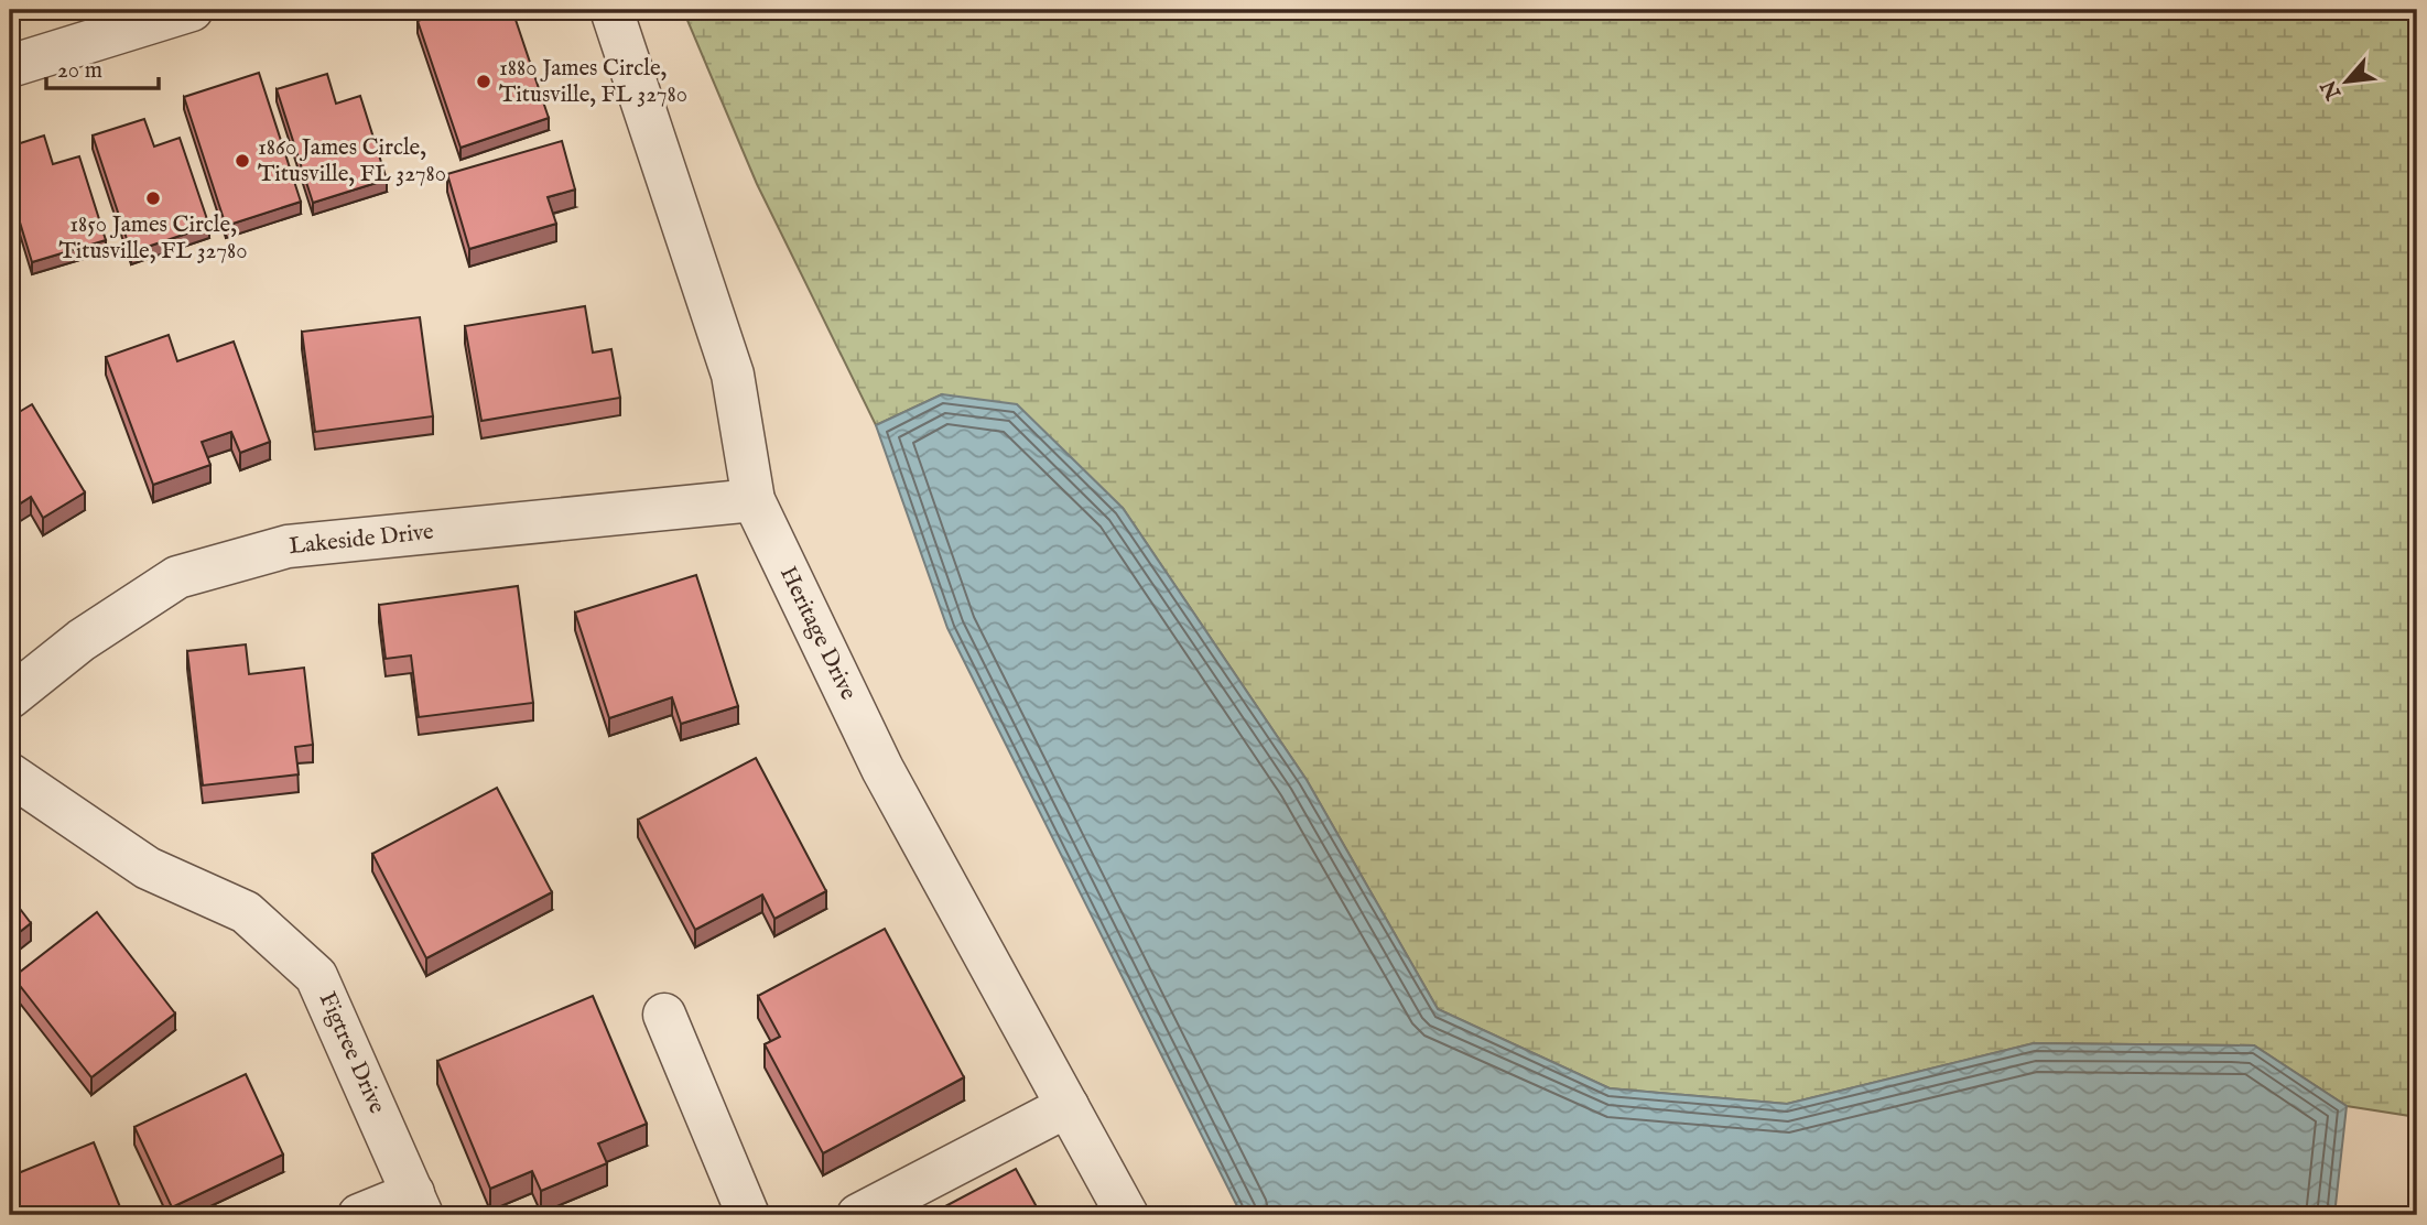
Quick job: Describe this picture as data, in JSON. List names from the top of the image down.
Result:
{
  "streets": {
    "street": ["Lakeside Drive", "Heritage Drive", "Figtree Drive"]
  },
  "crossings": [
    ["Lakeside Drive", "Heritage Drive"]
  ],
  "places": ["1880 James Circle, Titusville, FL 32780", "1860 James Circle, Titusville, FL 32780", "1850 James Circle, Titusville, FL 32780"],
  "scale_bar": "20 m",
  "north": "bottom left"
}
